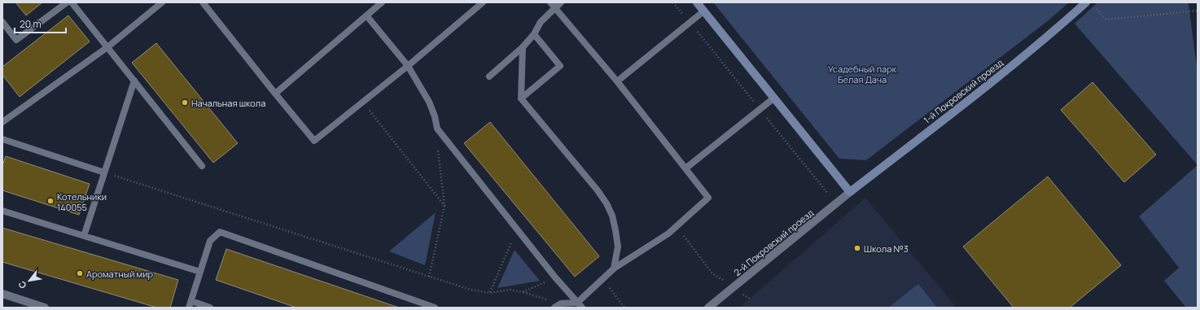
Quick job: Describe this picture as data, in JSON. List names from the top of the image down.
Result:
{
  "streets": {
    "street": ["1-й Покровский проезд", "2-й Покровский проезд"]
  },
  "crossings": [
    ["1-й Покровский проезд", "2-й Покровский проезд"]
  ],
  "parks": ["Усадебный парк Белая Дача"],
  "places": [
    "Начальная школа",
    "Котельники 140055",
    "Школа №3",
    "Ароматный мир"
  ],
  "scale_bar": "20 m",
  "north": "bottom left"
}
